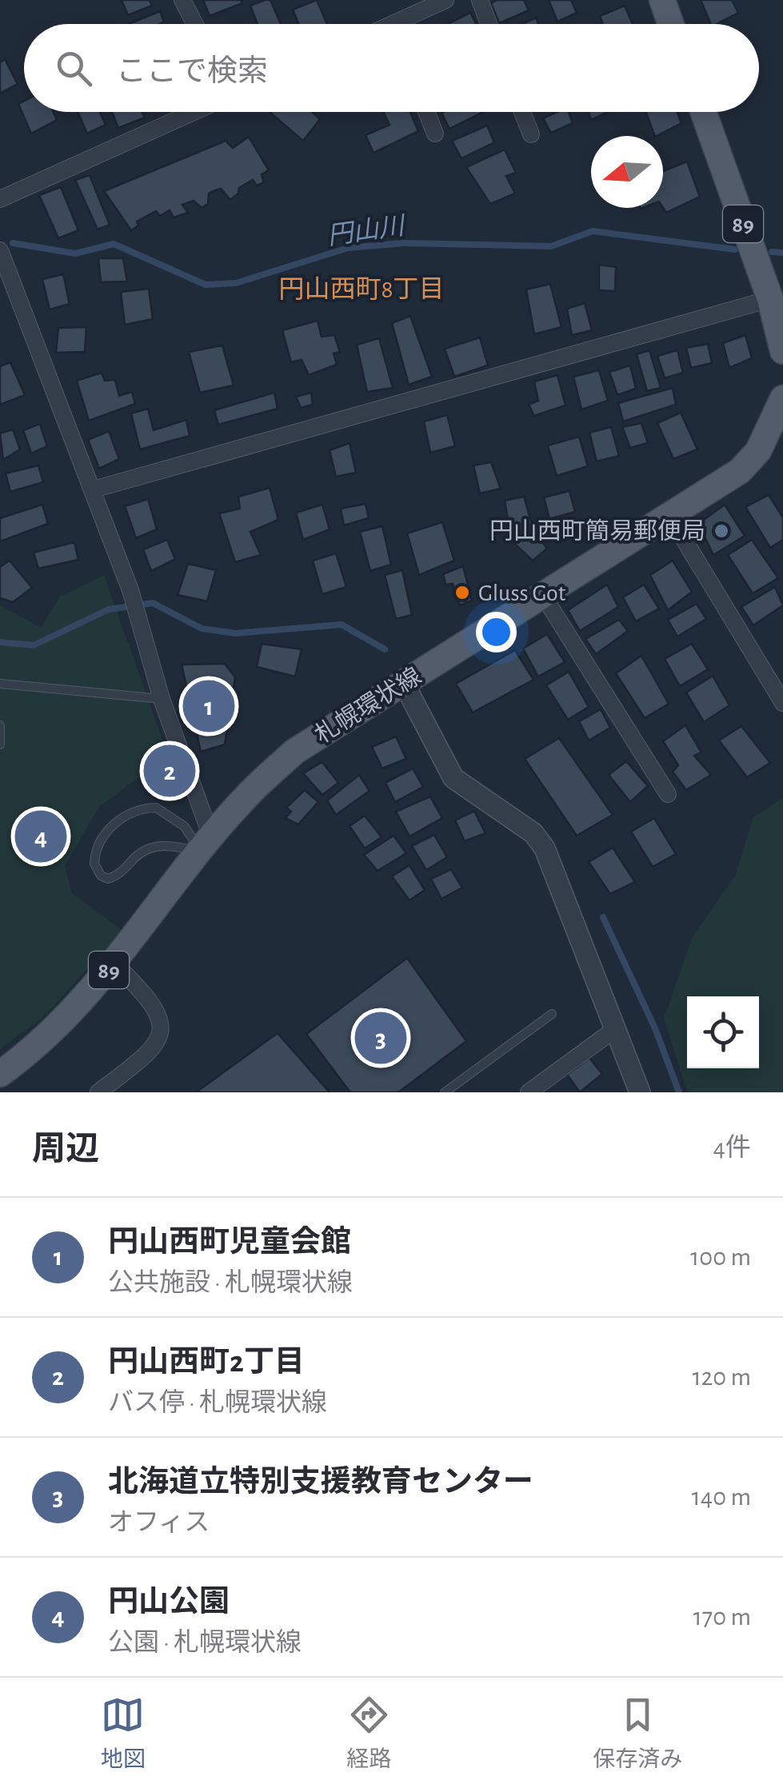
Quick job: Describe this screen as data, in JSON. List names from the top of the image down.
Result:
{
  "streets": {
    "main road": ["89", "札幌環状線"]
  },
  "districts": ["円山西町8丁目"],
  "water": ["円山川"],
  "places": ["円山西町簡易郵便局", "Gluss Got"],
  "north": "left",
  "page": {
    "search": "ここで検索",
    "pins": [
      "1",
      "2",
      "4",
      "3"
    ],
    "heading": ["周辺", "4件"],
    "list": [
      {
        "mark": "1",
        "name": "円山西町児童会館",
        "note": "公共施設 · 札幌環状線",
        "value": "100 m"
      },
      {
        "mark": "2",
        "name": "円山西町2丁目",
        "note": "バス停 · 札幌環状線",
        "value": "120 m"
      },
      {
        "mark": "3",
        "name": "北海道立特別支援教育センター",
        "note": "オフィス",
        "value": "140 m"
      },
      {
        "mark": "4",
        "name": "円山公園",
        "note": "公園 · 札幌環状線",
        "value": "170 m"
      }
    ],
    "nav": ["地図", "経路", "保存済み"]
  }
}
